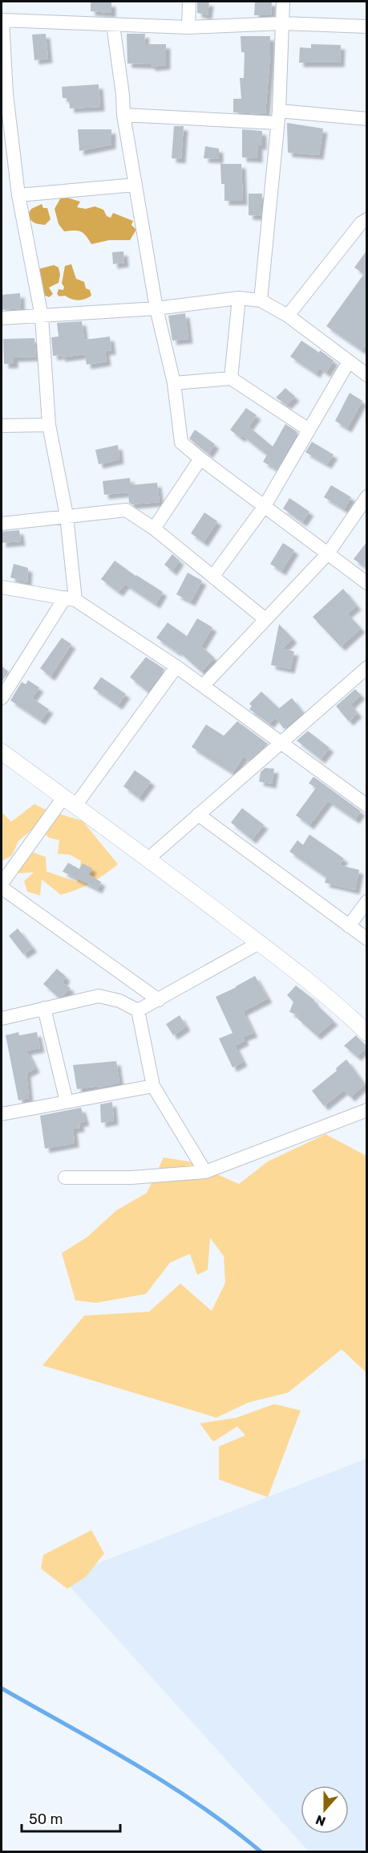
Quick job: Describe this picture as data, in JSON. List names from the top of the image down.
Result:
{
  "scale_bar": "50 m",
  "north": "bottom"
}
